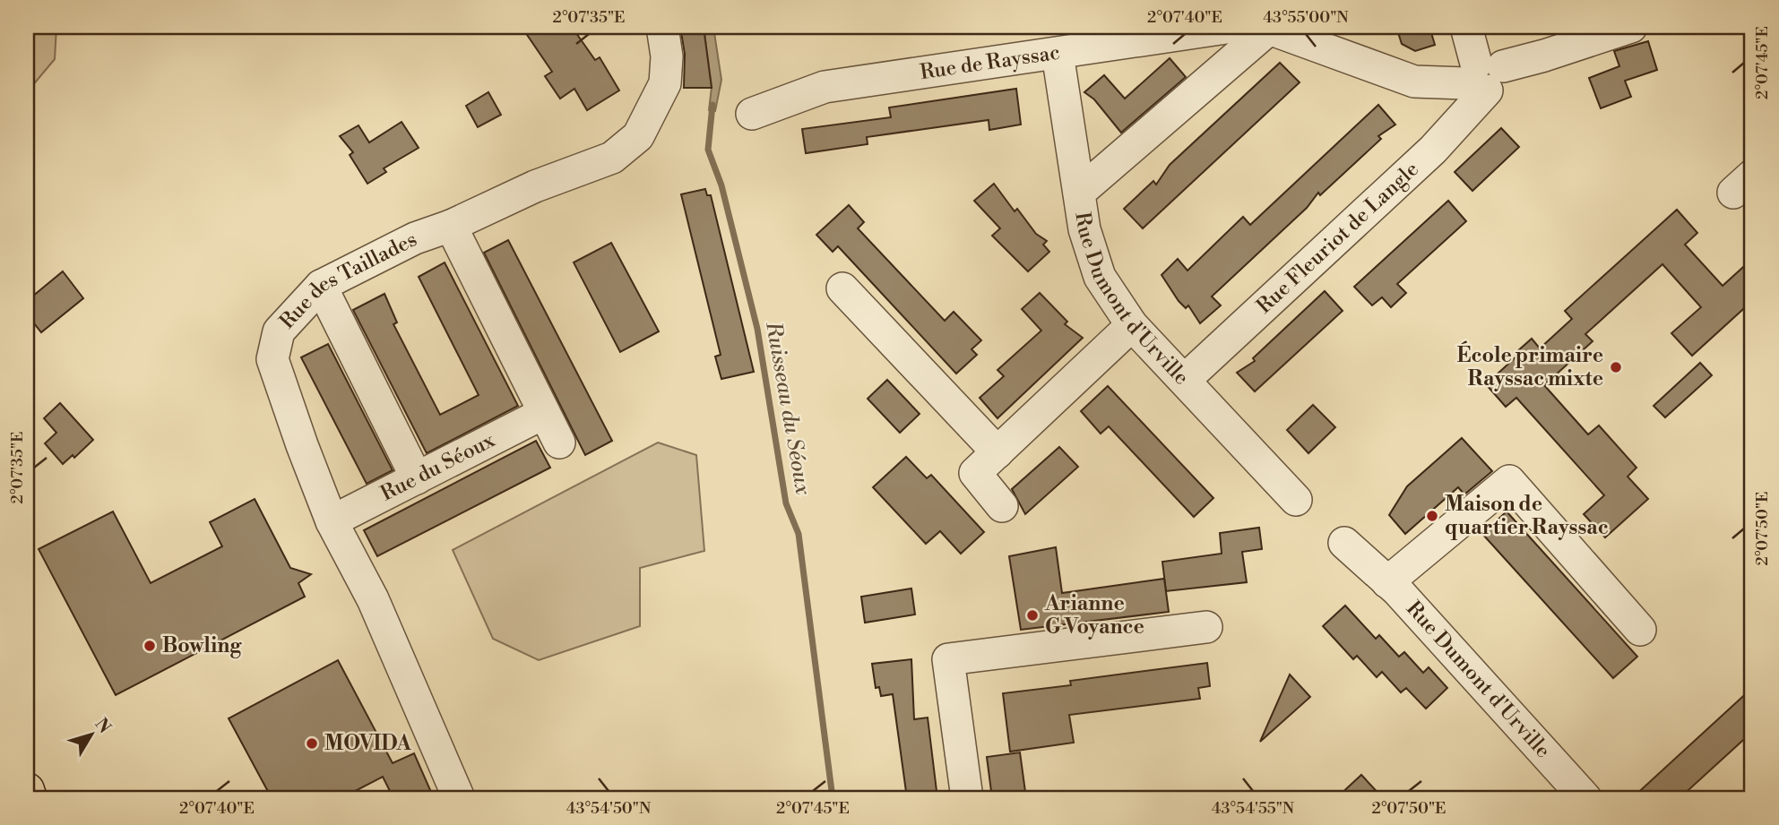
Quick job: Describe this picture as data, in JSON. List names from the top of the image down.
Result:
{
  "streets": {
    "street": [
      "Rue de Rayssac",
      "Rue Fleuriot de Langle",
      "Rue des Taillades",
      "Rue Dumont d'Urville",
      "Rue du Séoux"
    ]
  },
  "crossings": [
    ["Rue de Rayssac", "Rue Fleuriot de Langle"],
    ["Rue de Rayssac", "Rue Dumont d'Urville"],
    ["Rue Fleuriot de Langle", "Rue Dumont d'Urville"],
    ["Rue des Taillades", "Rue du Séoux"]
  ],
  "water": ["Ruisseau du Séoux"],
  "places": [
    "École primaire Rayssac mixte",
    "Maison de quartier Rayssac",
    "Arianne G Voyance",
    "Bowling",
    "MOVIDA"
  ],
  "north": "top right",
  "coordinates": [
    "2°07'35\"E",
    "2°07'40\"E",
    "43°55'00\"N",
    "2°07'45\"E",
    "2°07'50\"E",
    "43°54'50\"N",
    "43°54'55\"N"
  ]
}
